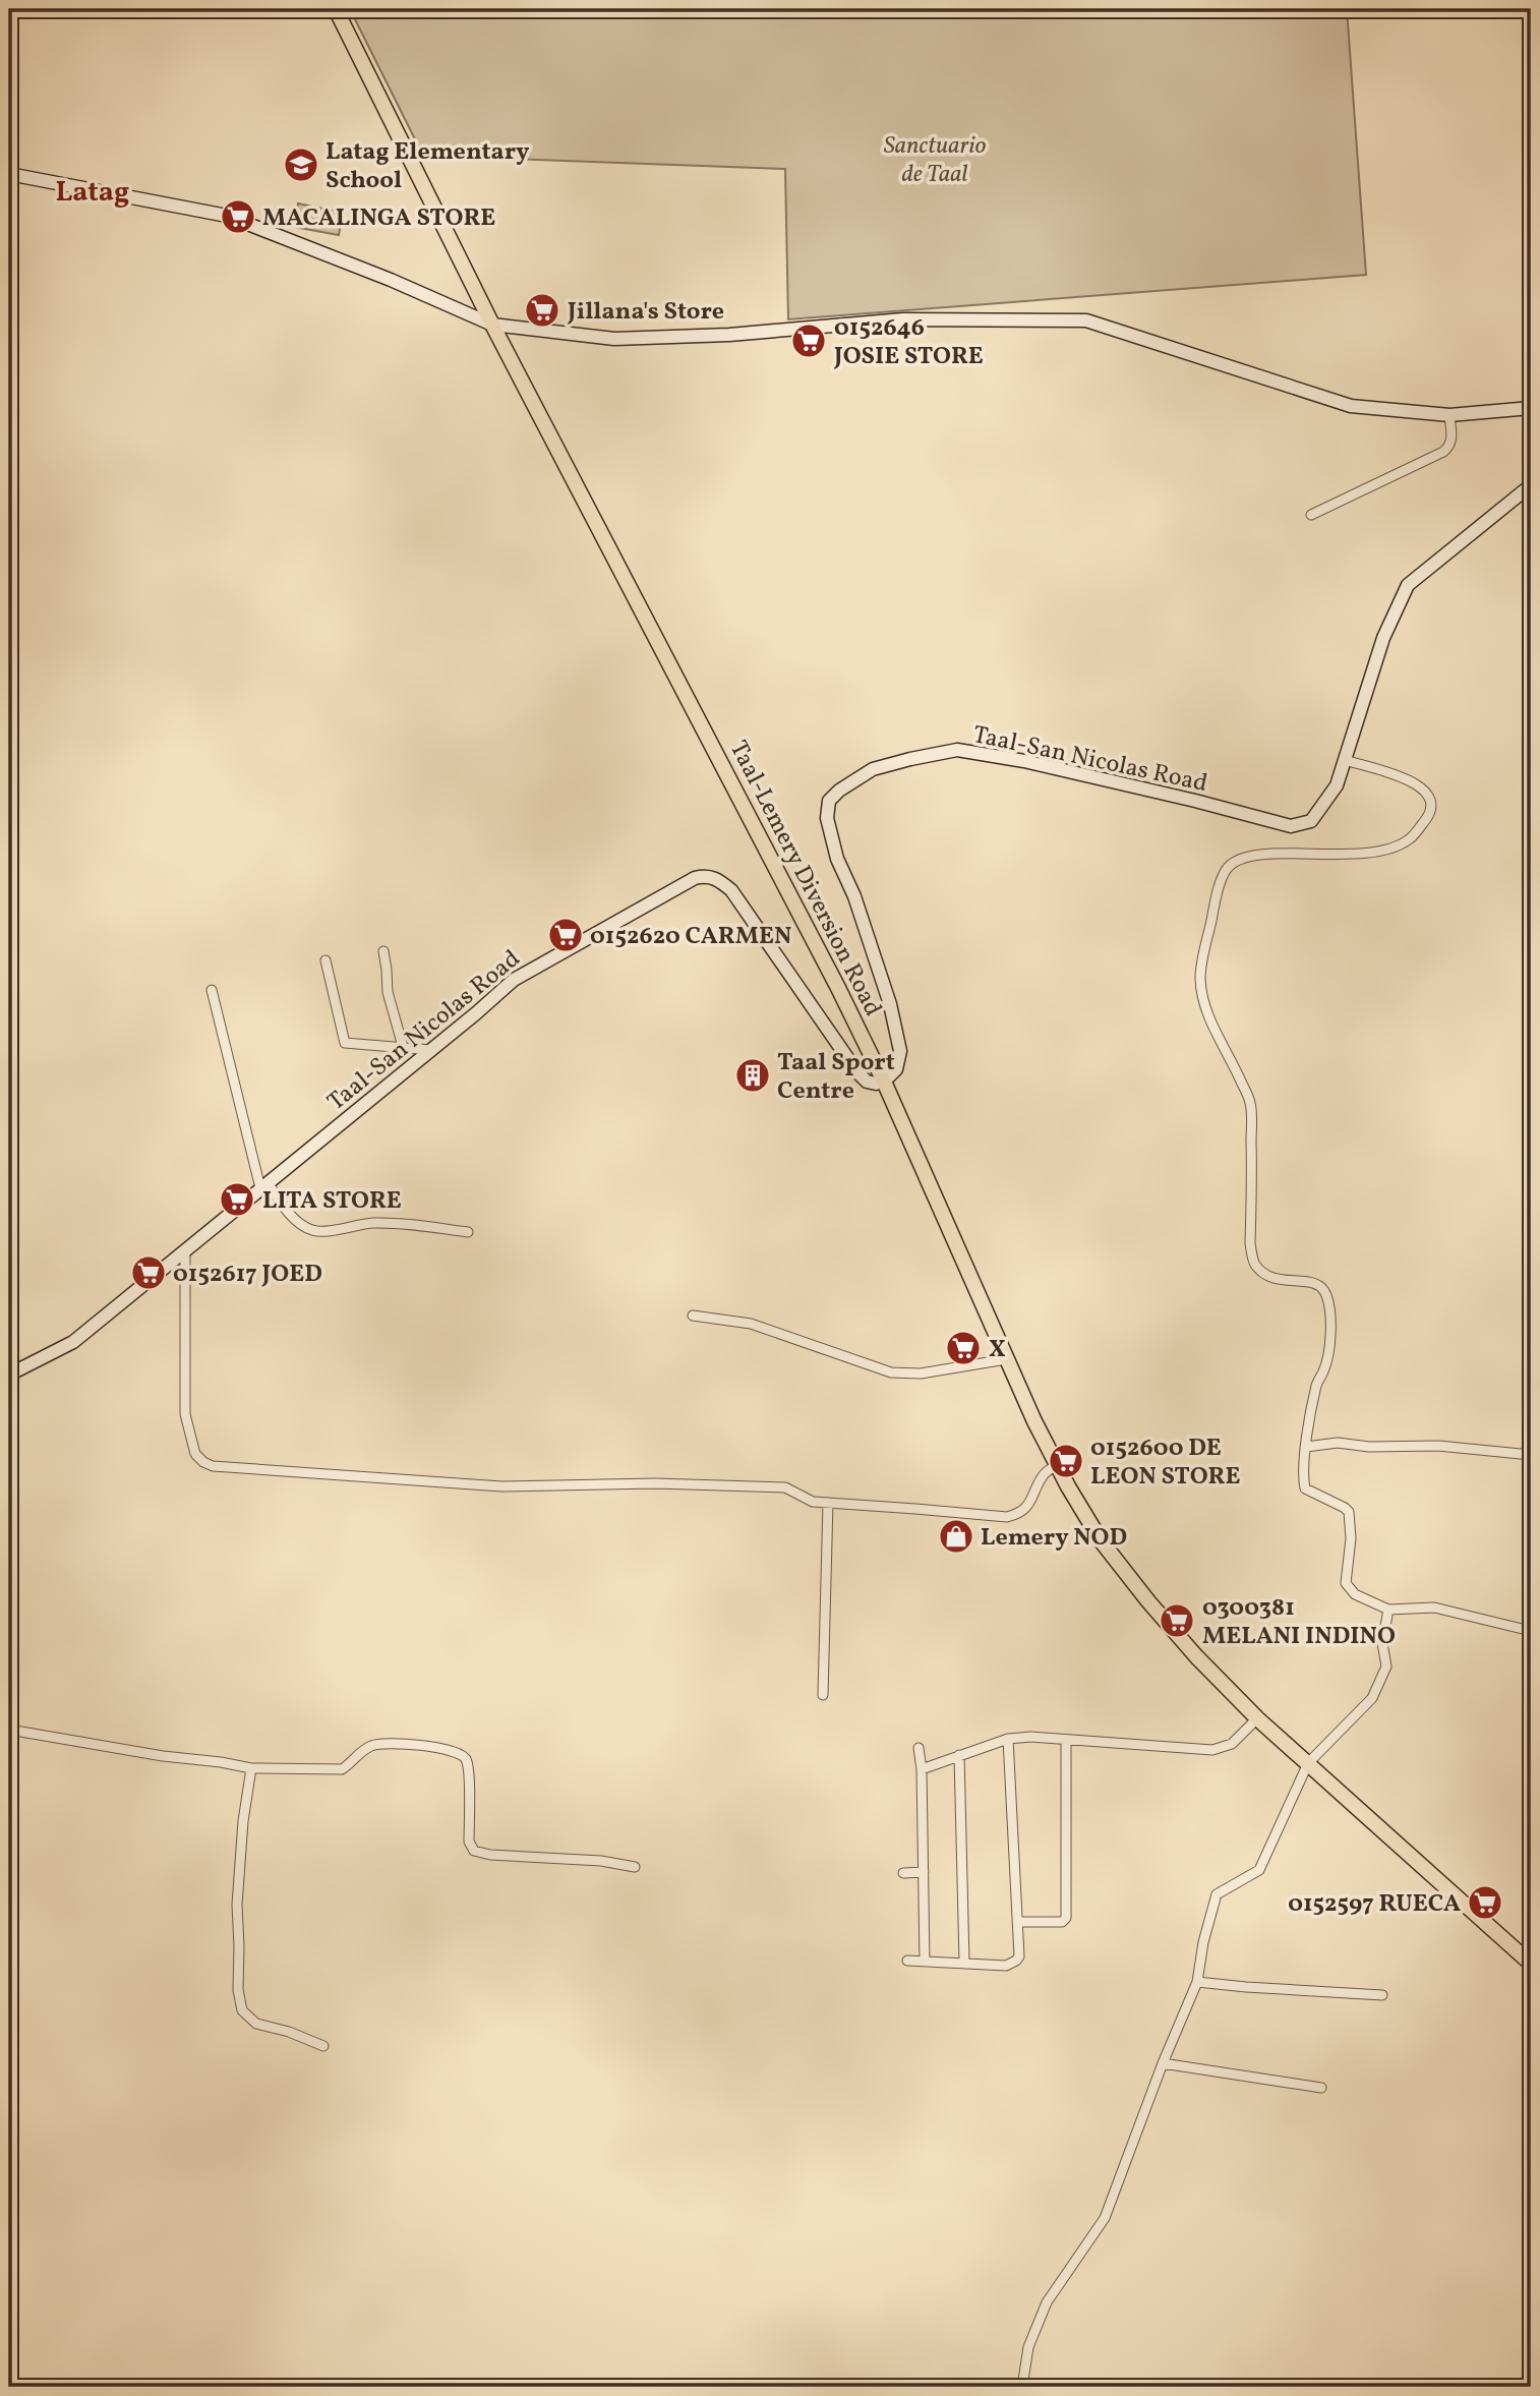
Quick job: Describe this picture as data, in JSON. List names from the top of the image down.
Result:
{
  "streets": {
    "main road": ["Taal-San Nicolas Road", "Taal-Lemery Diversion Road"]
  },
  "crossings": [
    ["Taal-San Nicolas Road", "Taal-Lemery Diversion Road"]
  ],
  "districts": ["Latag"],
  "parks": ["Sanctuario de Taal"],
  "places": {
    "school or university": ["Latag Elementary School"],
    "supermarket": [
      "MACALINGA STORE",
      "Jillana's Store",
      "0152646 JOSIE STORE",
      "0152620 CARMEN",
      "LITA STORE",
      "0152617 JOED",
      "X",
      "0152600 DE LEON STORE",
      "0300381 MELANI INDINO",
      "0152597 RUECA"
    ],
    "building": ["Taal Sport Centre"],
    "shop": ["Lemery NOD"]
  }
}
